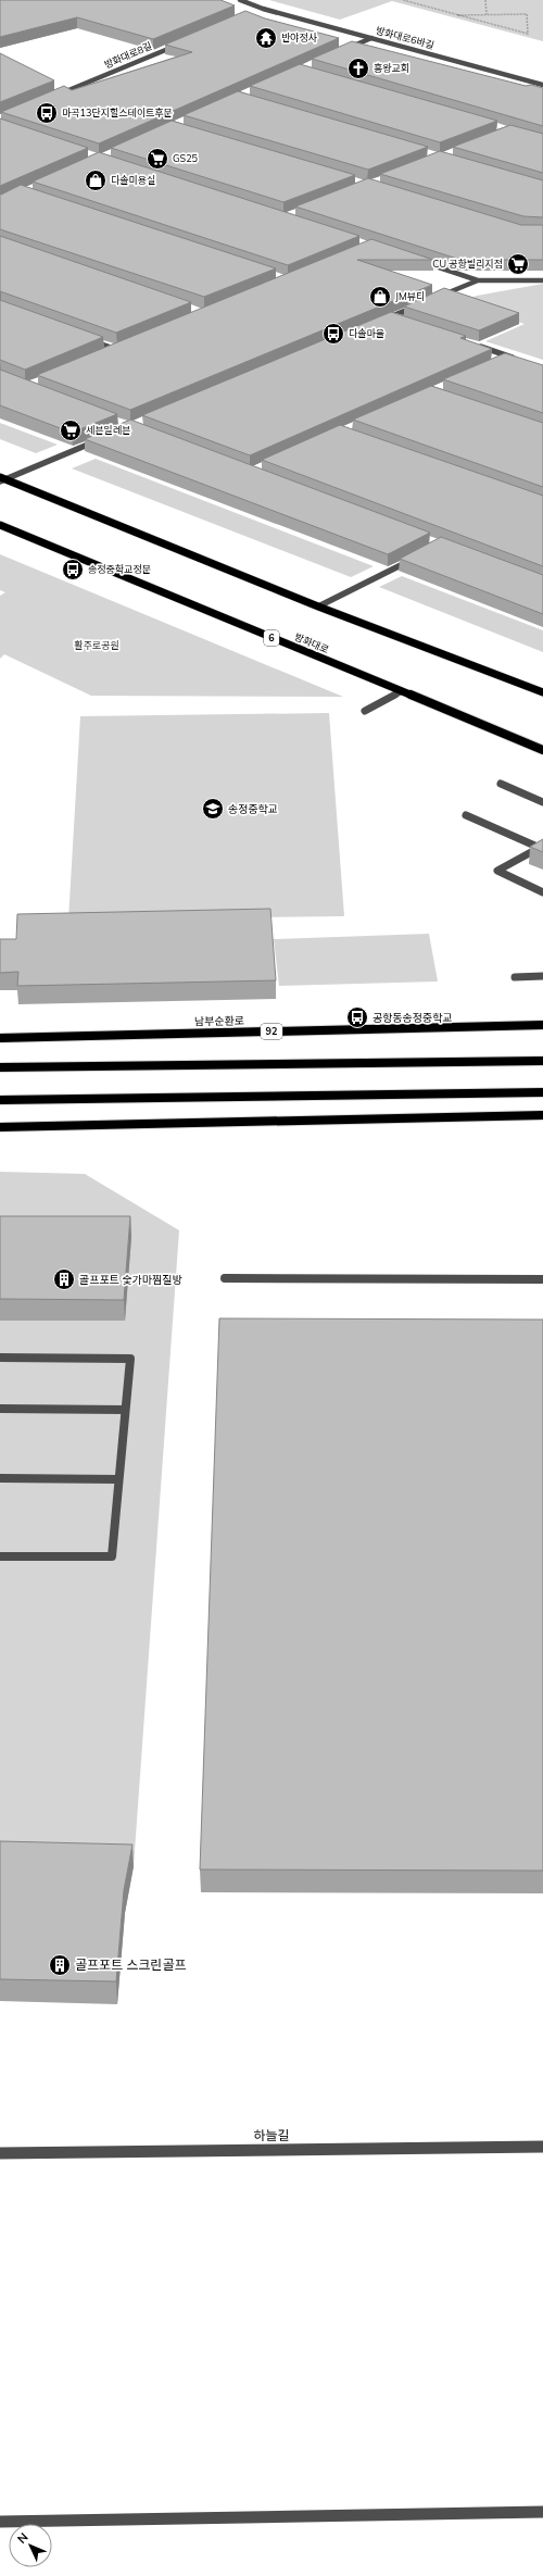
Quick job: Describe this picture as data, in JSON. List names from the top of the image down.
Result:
{
  "streets": {
    "main road": [
      "6",
      "방화대로",
      "남부순환로",
      "92"
    ],
    "street": ["방화대로6바길", "방화대로8길", "하늘길"]
  },
  "parks": ["활주로공원"],
  "places": {
    "temple": ["반야정사"],
    "church": ["흥왕교회"],
    "bus stop": [
      "마곡13단지힐스테이트후문",
      "다솔마을",
      "송정중학교정문",
      "공항동송정중학교"
    ],
    "supermarket": ["GS25", "CU 공항빌리지점", "세븐일레븐"],
    "shop": ["다솔미용실", "JM뷰티"],
    "school or university": ["송정중학교"],
    "building": ["골프포트 숯가마찜질방", "골프포트 스크린골프"]
  },
  "north": "top left"
}
